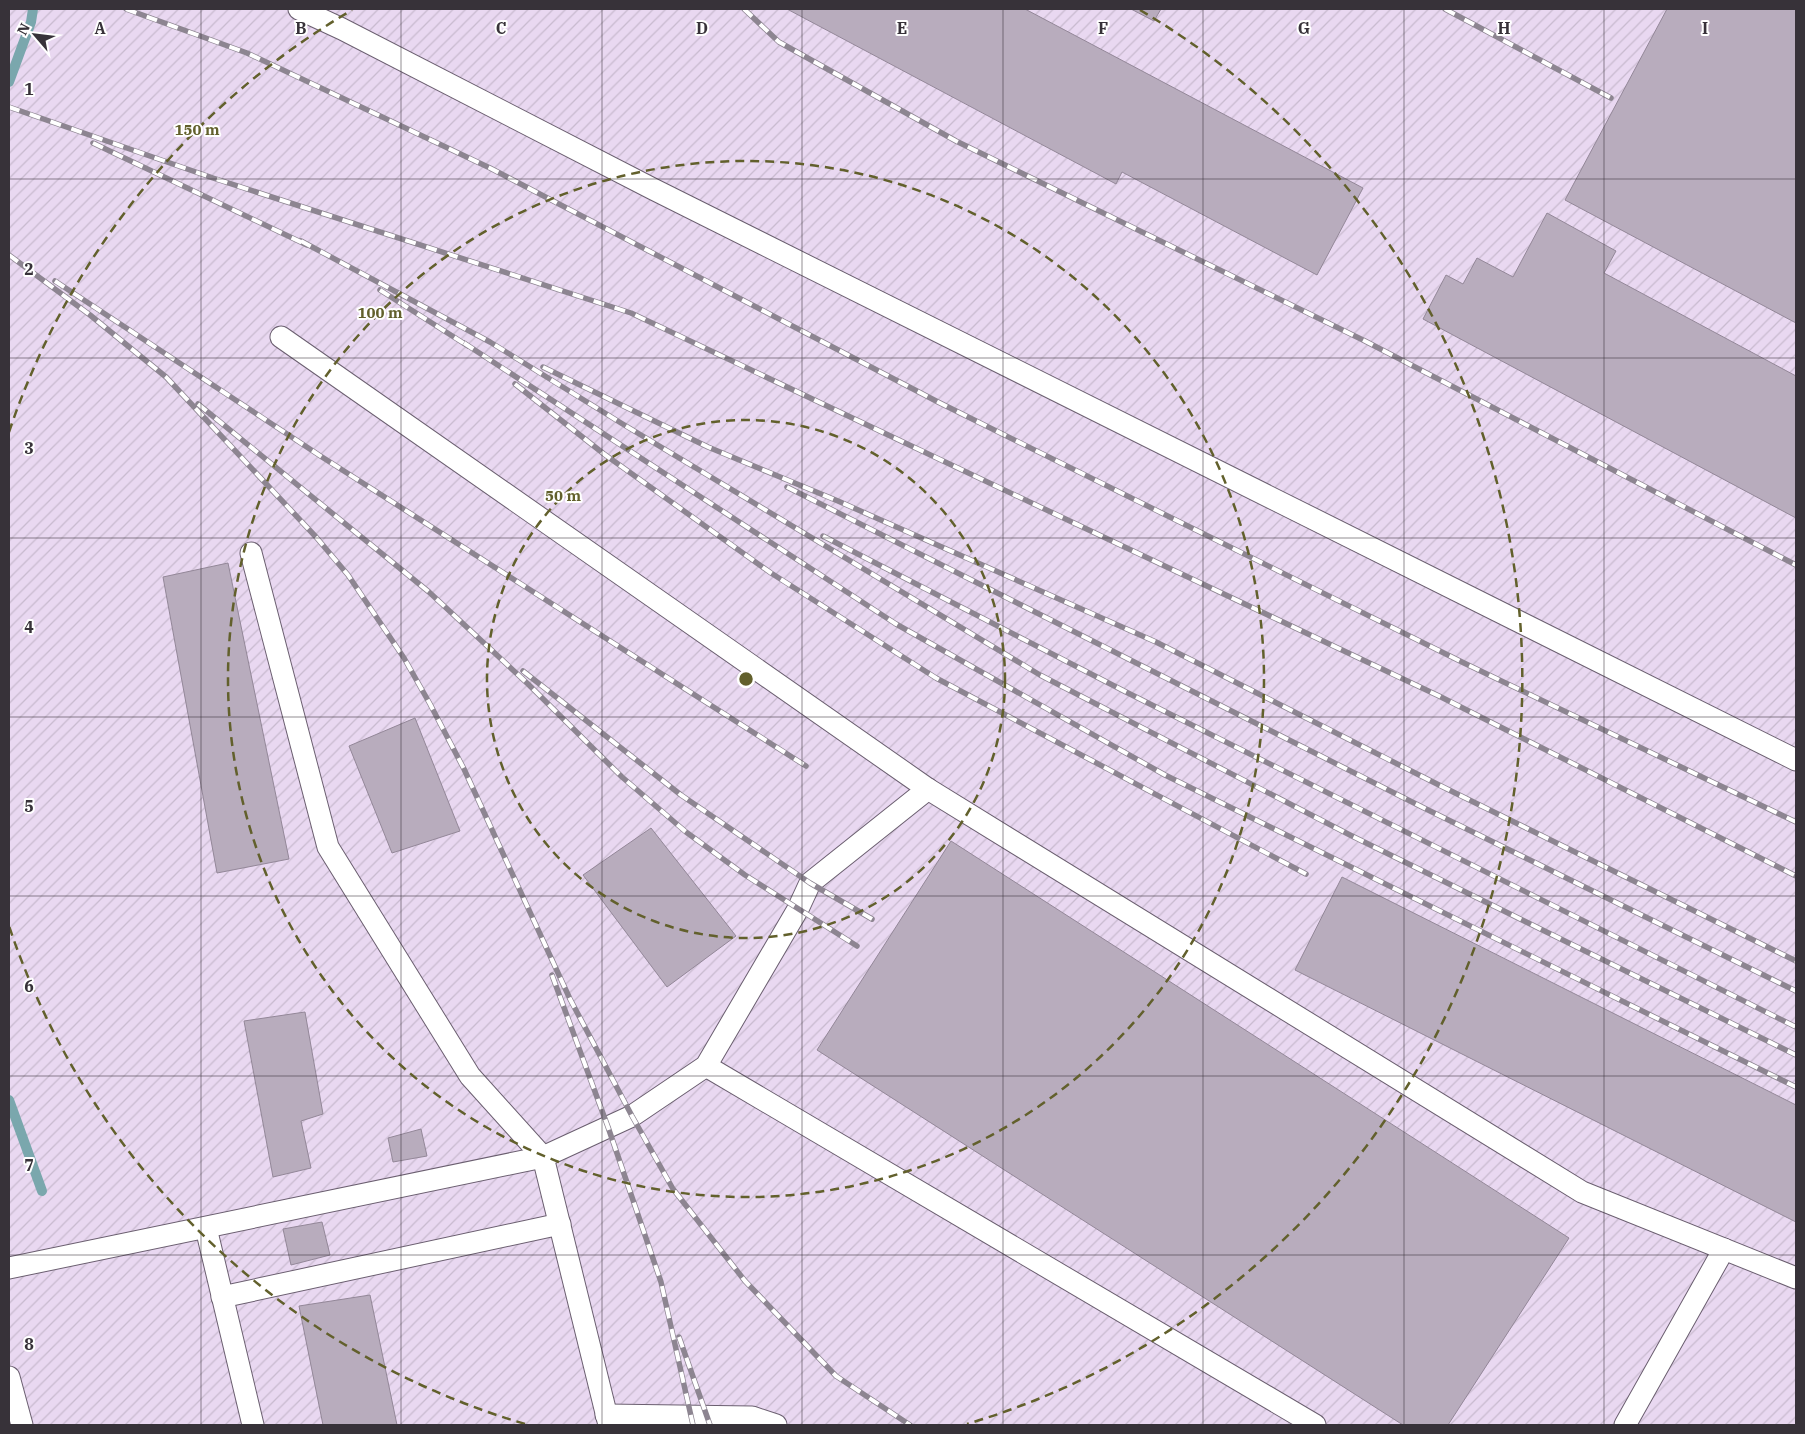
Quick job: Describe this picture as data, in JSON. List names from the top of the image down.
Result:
{
  "north": "top left",
  "grid": {
    "columns": [
      "A",
      "B",
      "C",
      "D",
      "E",
      "F",
      "G",
      "H",
      "I"
    ],
    "rows": [
      "1",
      "2",
      "3",
      "4",
      "5",
      "6",
      "7",
      "8"
    ]
  },
  "rings": ["150 m", "100 m", "50 m"]
}
